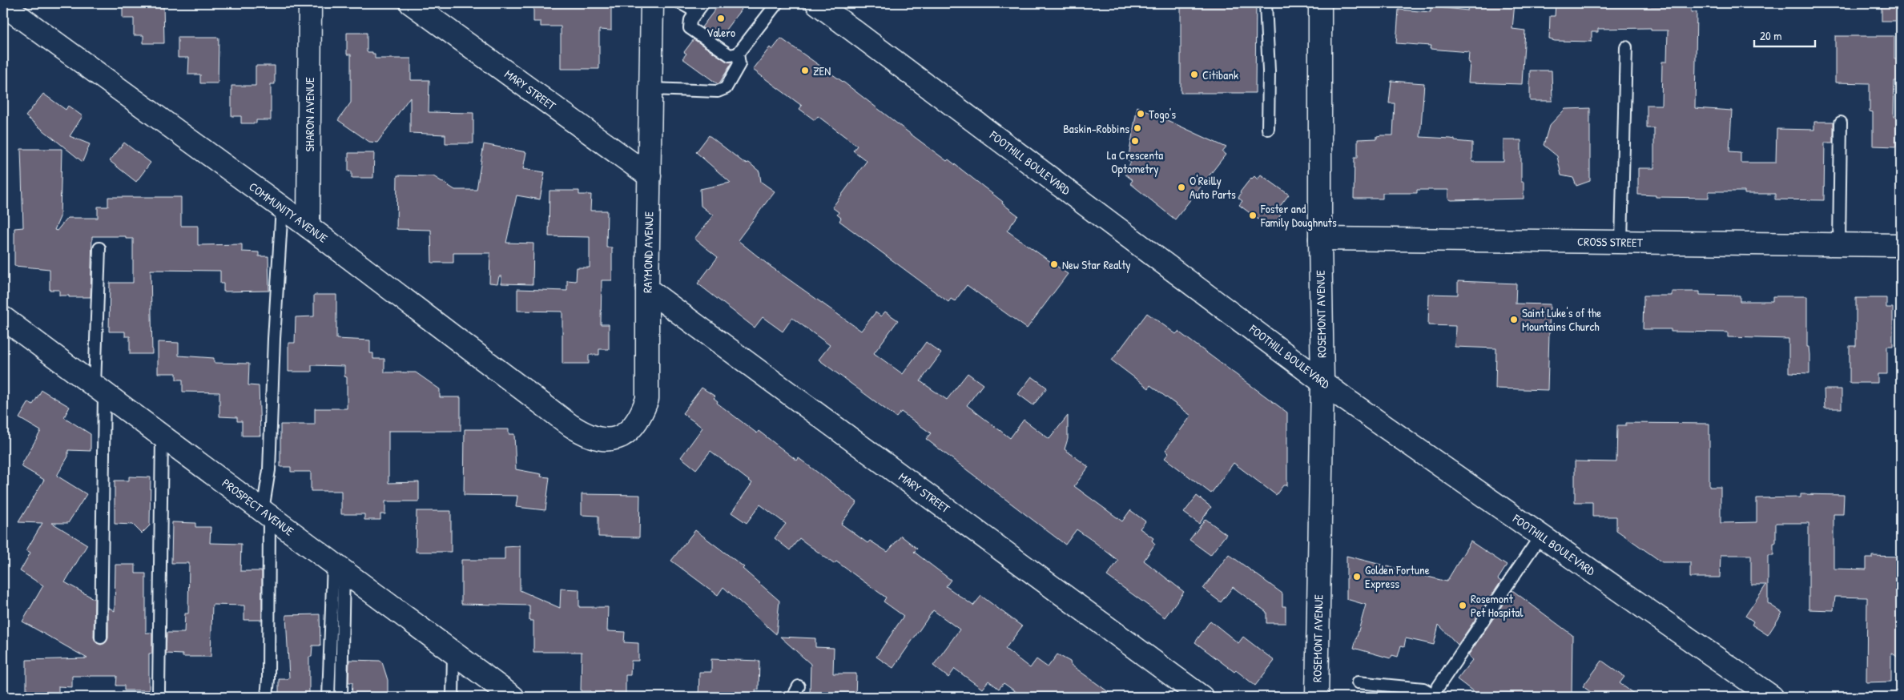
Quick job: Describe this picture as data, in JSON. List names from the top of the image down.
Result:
{
  "streets": {
    "street": [
      "MARY STREET",
      "SHARON AVENUE",
      "FOOTHILL BOULEVARD",
      "COMMUNITY AVENUE",
      "CROSS STREET",
      "RAYMOND AVENUE",
      "ROSEMONT AVENUE",
      "PROSPECT AVENUE"
    ]
  },
  "crossings": [
    ["MARY STREET", "RAYMOND AVENUE"],
    ["SHARON AVENUE", "COMMUNITY AVENUE"],
    ["FOOTHILL BOULEVARD", "ROSEMONT AVENUE"],
    ["COMMUNITY AVENUE", "RAYMOND AVENUE"],
    ["CROSS STREET", "ROSEMONT AVENUE"]
  ],
  "places": [
    "Valero",
    "ZEN",
    "Citibank",
    "Togo's",
    "Baskin-Robbins",
    "La Crescenta Optometry",
    "O'Reilly Auto Parts",
    "Foster and Family Doughnuts",
    "New Star Realty",
    "Saint Luke's of the Mountains Church",
    "Golden Fortune Express",
    "Rosemont Pet Hospital"
  ],
  "scale_bar": "20 m"
}
